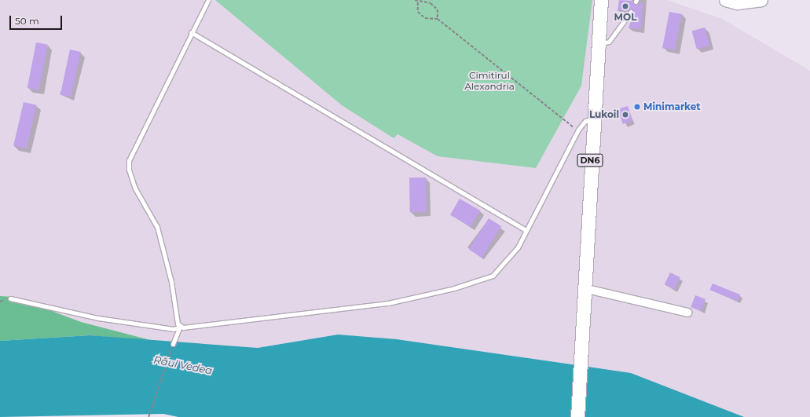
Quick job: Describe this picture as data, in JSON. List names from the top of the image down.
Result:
{
  "streets": {
    "main road": ["DN6"]
  },
  "water": ["Râul Vedea"],
  "parks": ["Cimitirul Alexandria"],
  "places": ["MOL", "Minimarket", "Lukoil"],
  "scale_bar": "50 m"
}
